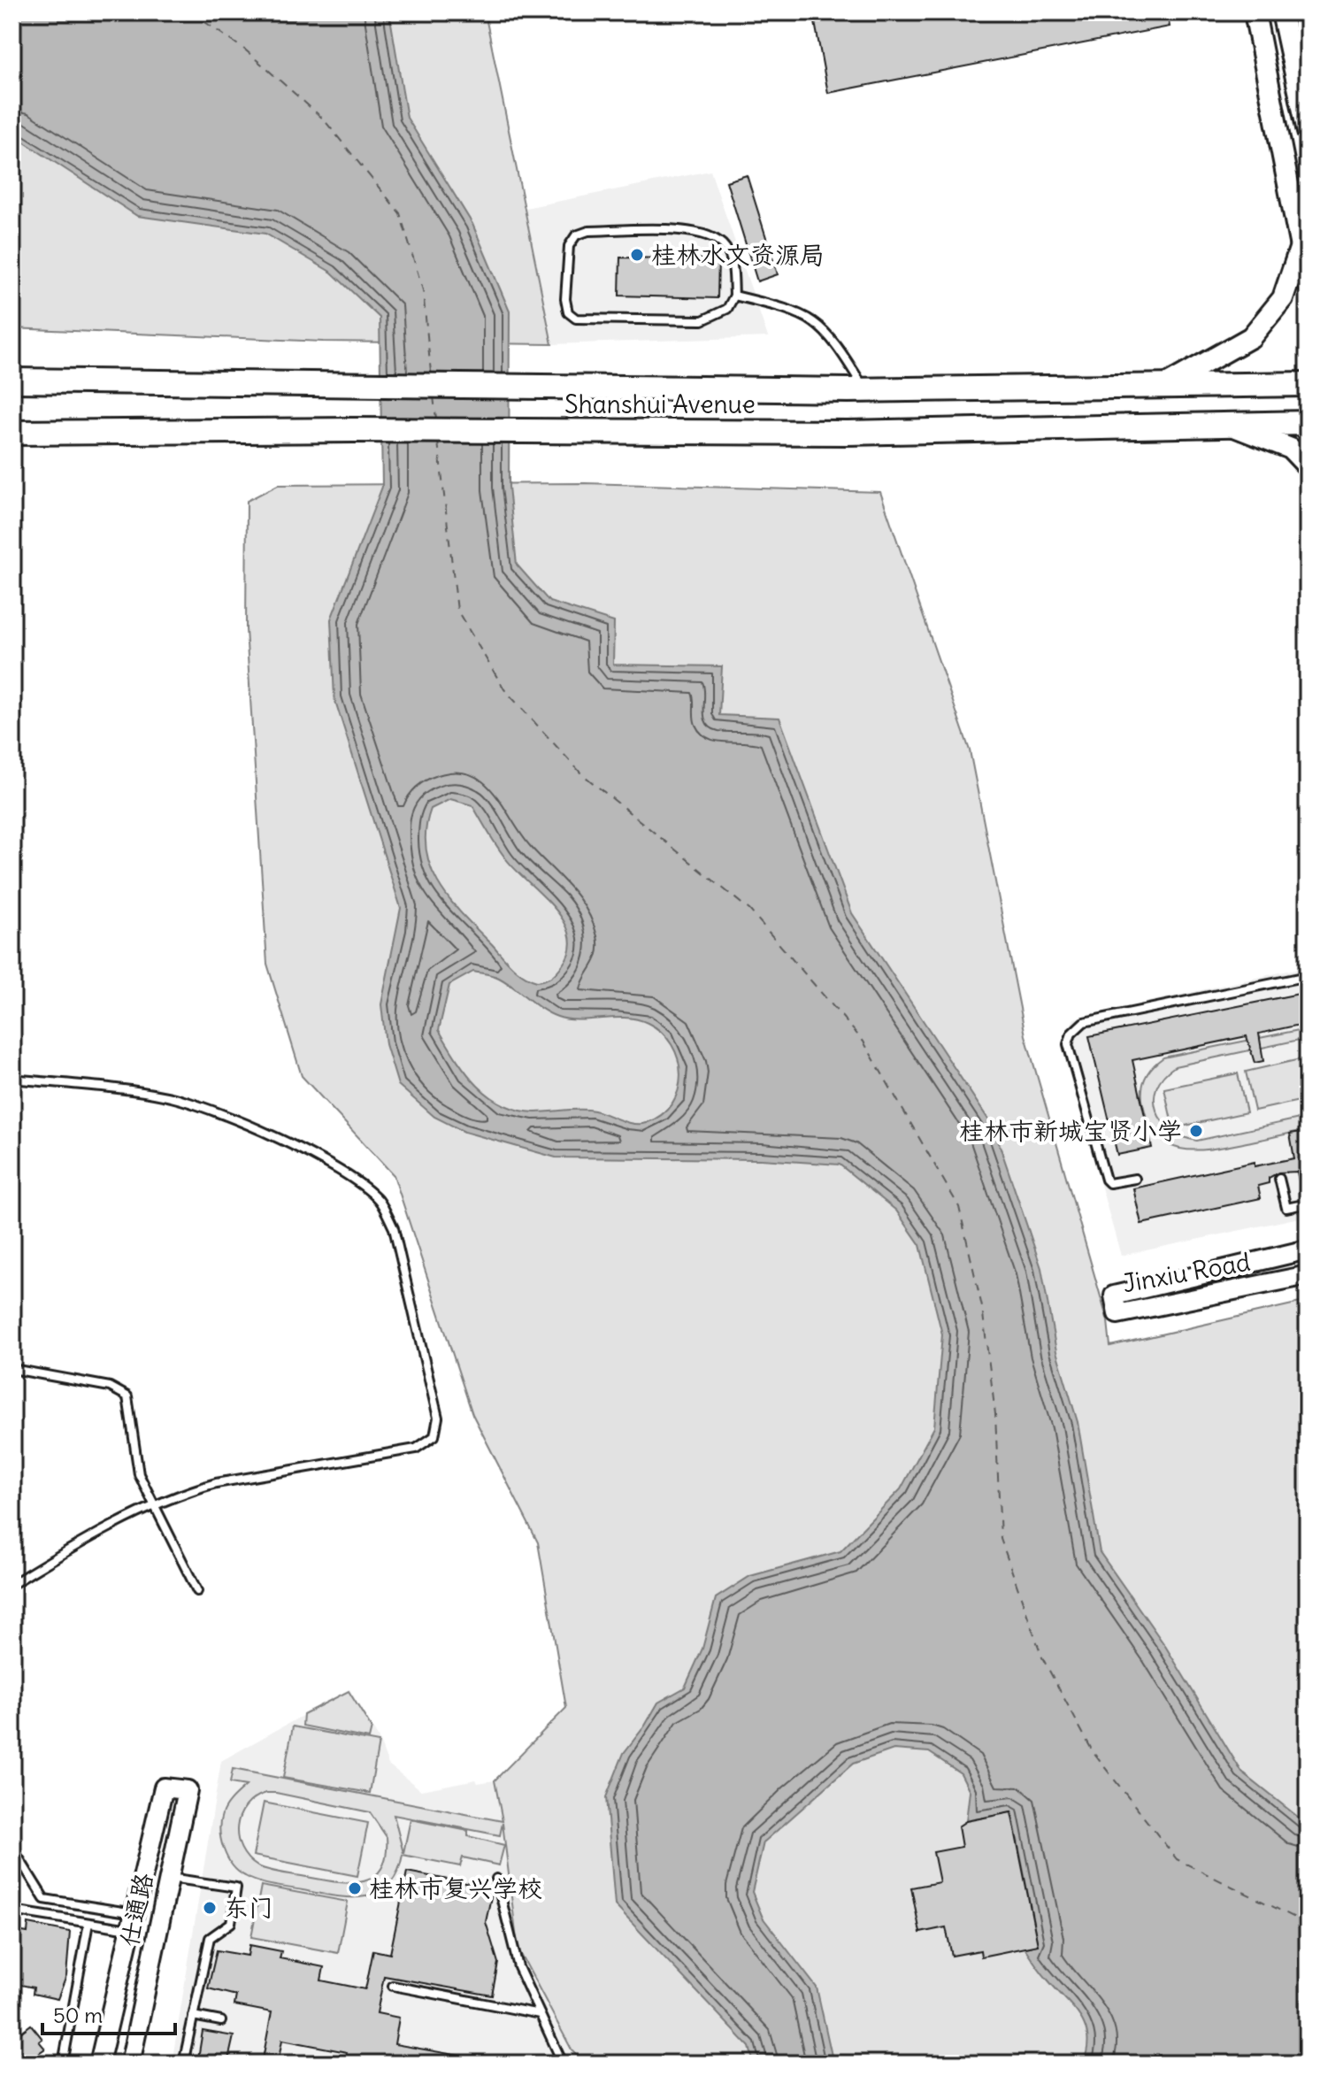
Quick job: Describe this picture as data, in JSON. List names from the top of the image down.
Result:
{
  "streets": {
    "main road": ["Shanshui Avenue"],
    "street": ["Jinxiu Road", "仕通路"]
  },
  "places": [
    "桂林水文资源局",
    "桂林市新城宝贤小学",
    "桂林市复兴学校",
    "东门"
  ],
  "scale_bar": "50 m"
}
